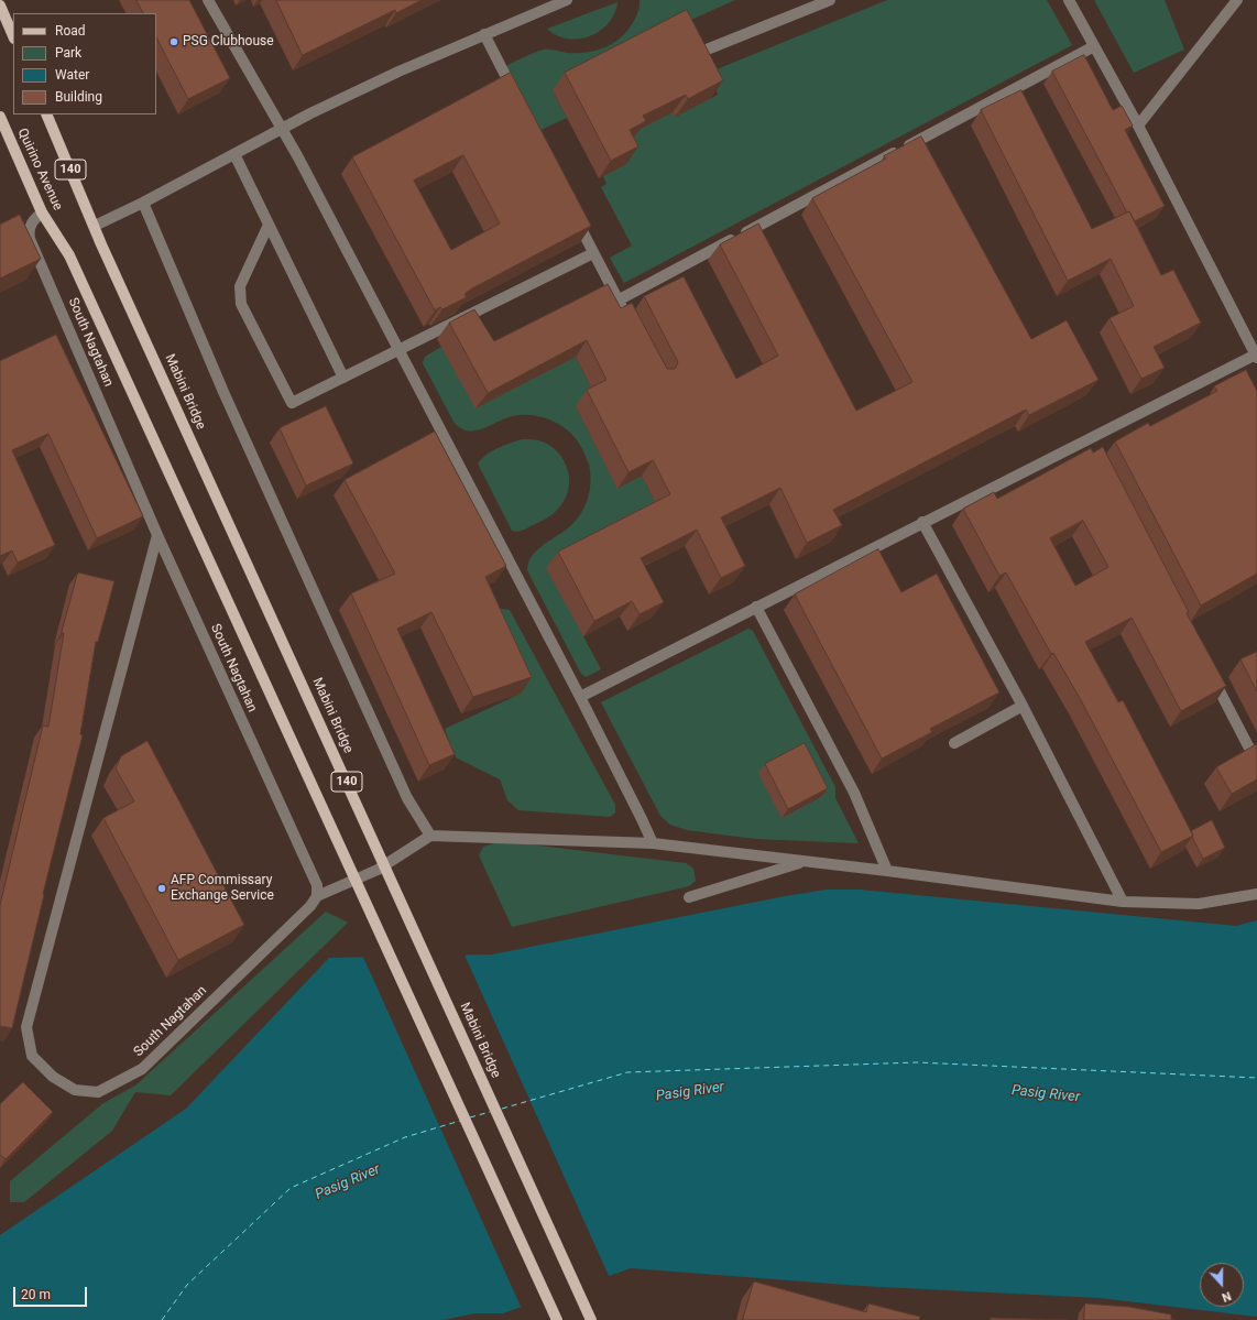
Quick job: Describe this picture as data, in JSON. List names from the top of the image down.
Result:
{
  "streets": {
    "main road": ["Quirino Avenue", "140", "Mabini Bridge"],
    "street": ["South Nagtahan"]
  },
  "crossings": [
    ["Quirino Avenue", "South Nagtahan"],
    ["Quirino Avenue", "Mabini Bridge"]
  ],
  "water": ["Pasig River"],
  "places": ["PSG Clubhouse", "AFP Commissary Exchange Service"],
  "legend": [
    "Road",
    "Park",
    "Water",
    "Building"
  ],
  "scale_bar": "20 m",
  "north": "bottom"
}
